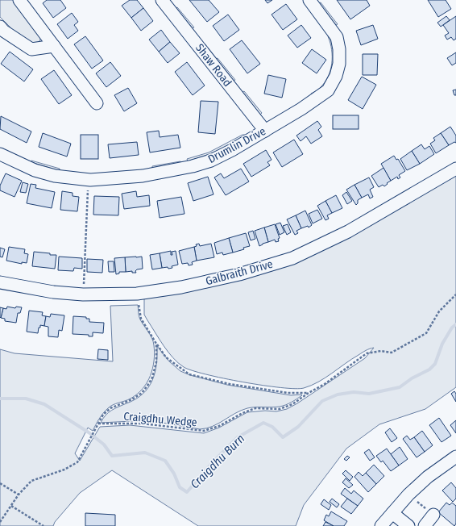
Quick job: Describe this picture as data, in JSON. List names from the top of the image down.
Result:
{
  "streets": {
    "street": ["Shaw Road", "Drumlin Drive", "Galbraith Drive"],
    "path": ["Craigdhu Wedge"]
  },
  "crossings": [
    ["Shaw Road", "Drumlin Drive"],
    ["Galbraith Drive", "Craigdhu Wedge"]
  ],
  "water": ["Craigdhu Burn"]
}
